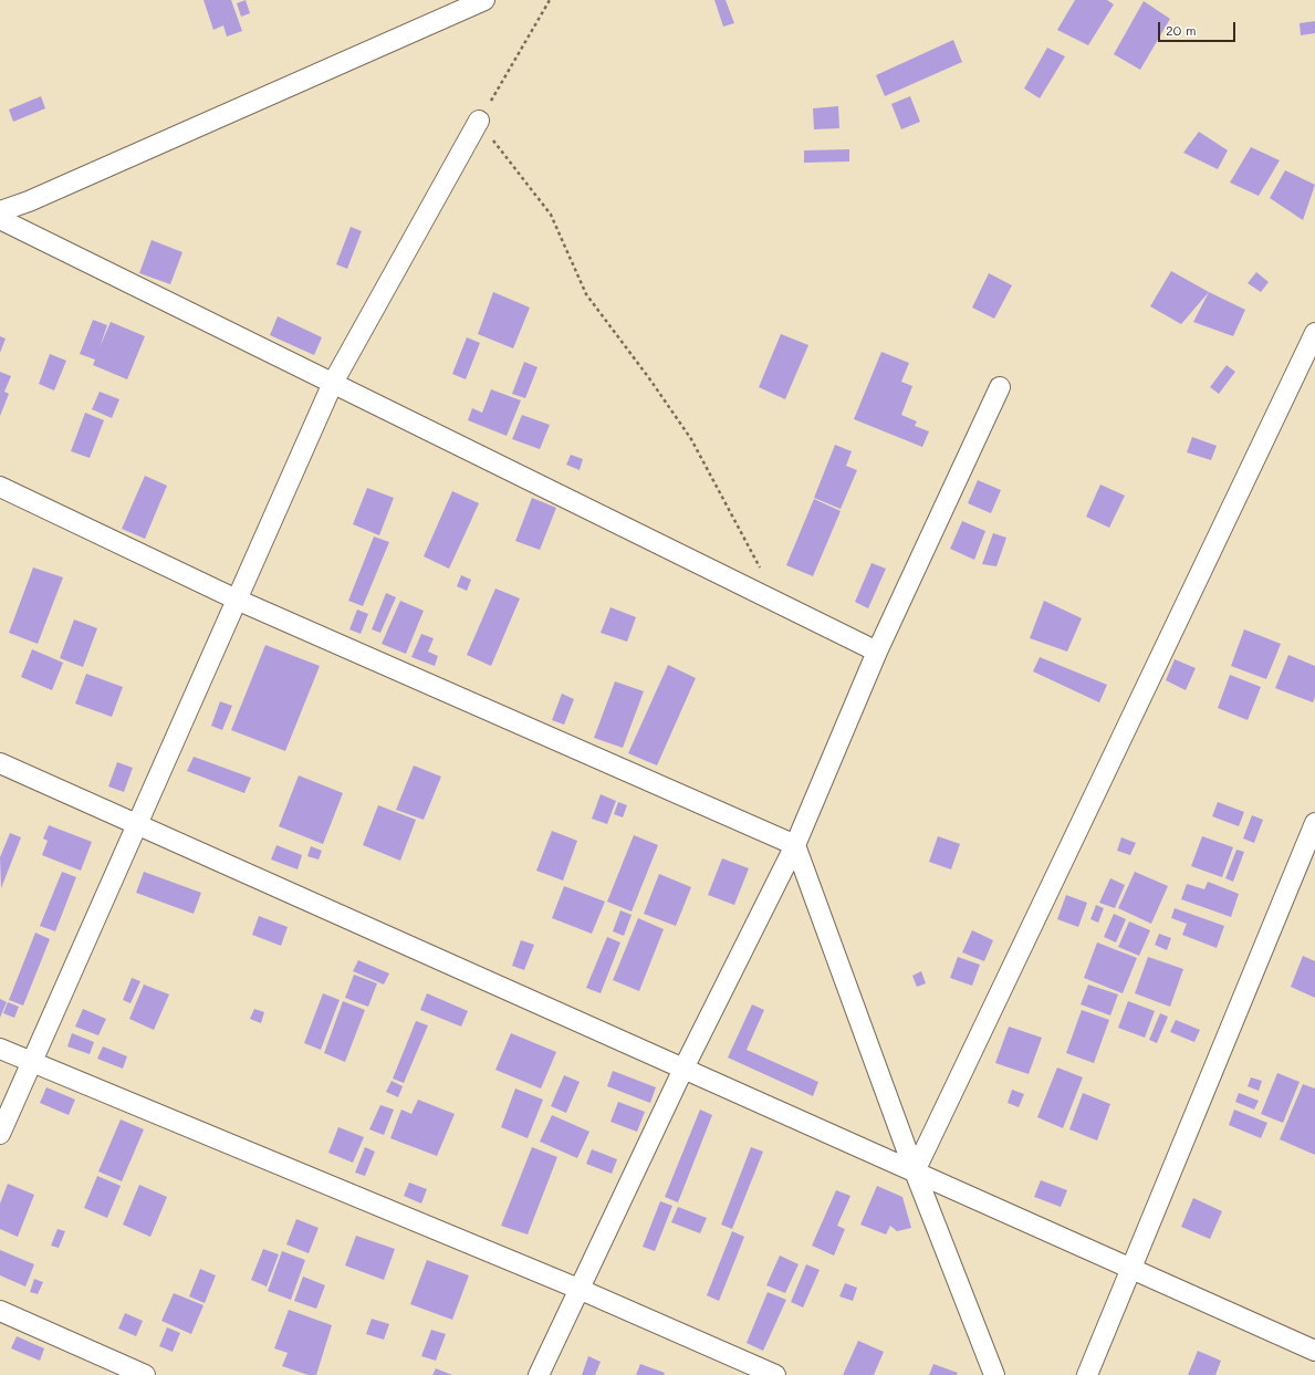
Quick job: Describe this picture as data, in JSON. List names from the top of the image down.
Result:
{
  "scale_bar": "20 m"
}
